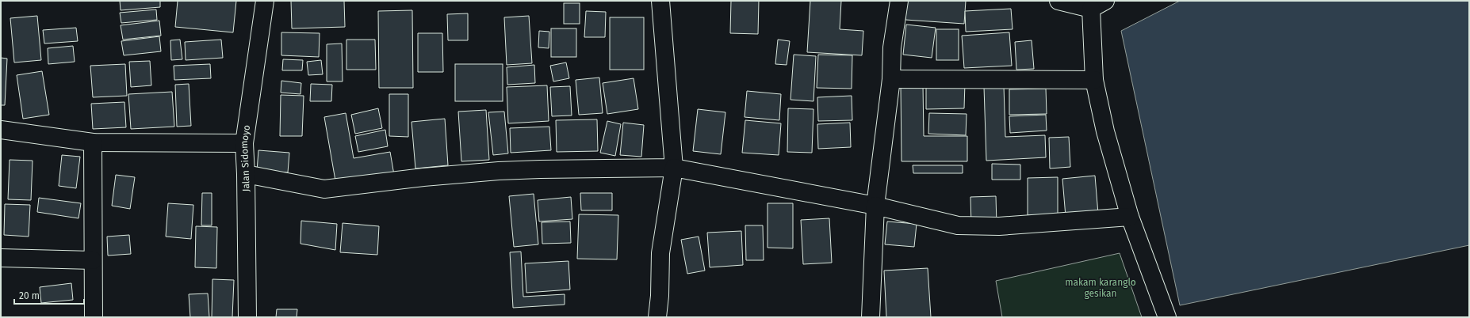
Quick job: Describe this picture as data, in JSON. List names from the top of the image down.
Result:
{
  "streets": {
    "street": ["Jalan Sidomoyo"]
  },
  "parks": ["makam karanglo gesikan"],
  "scale_bar": "20 m"
}
